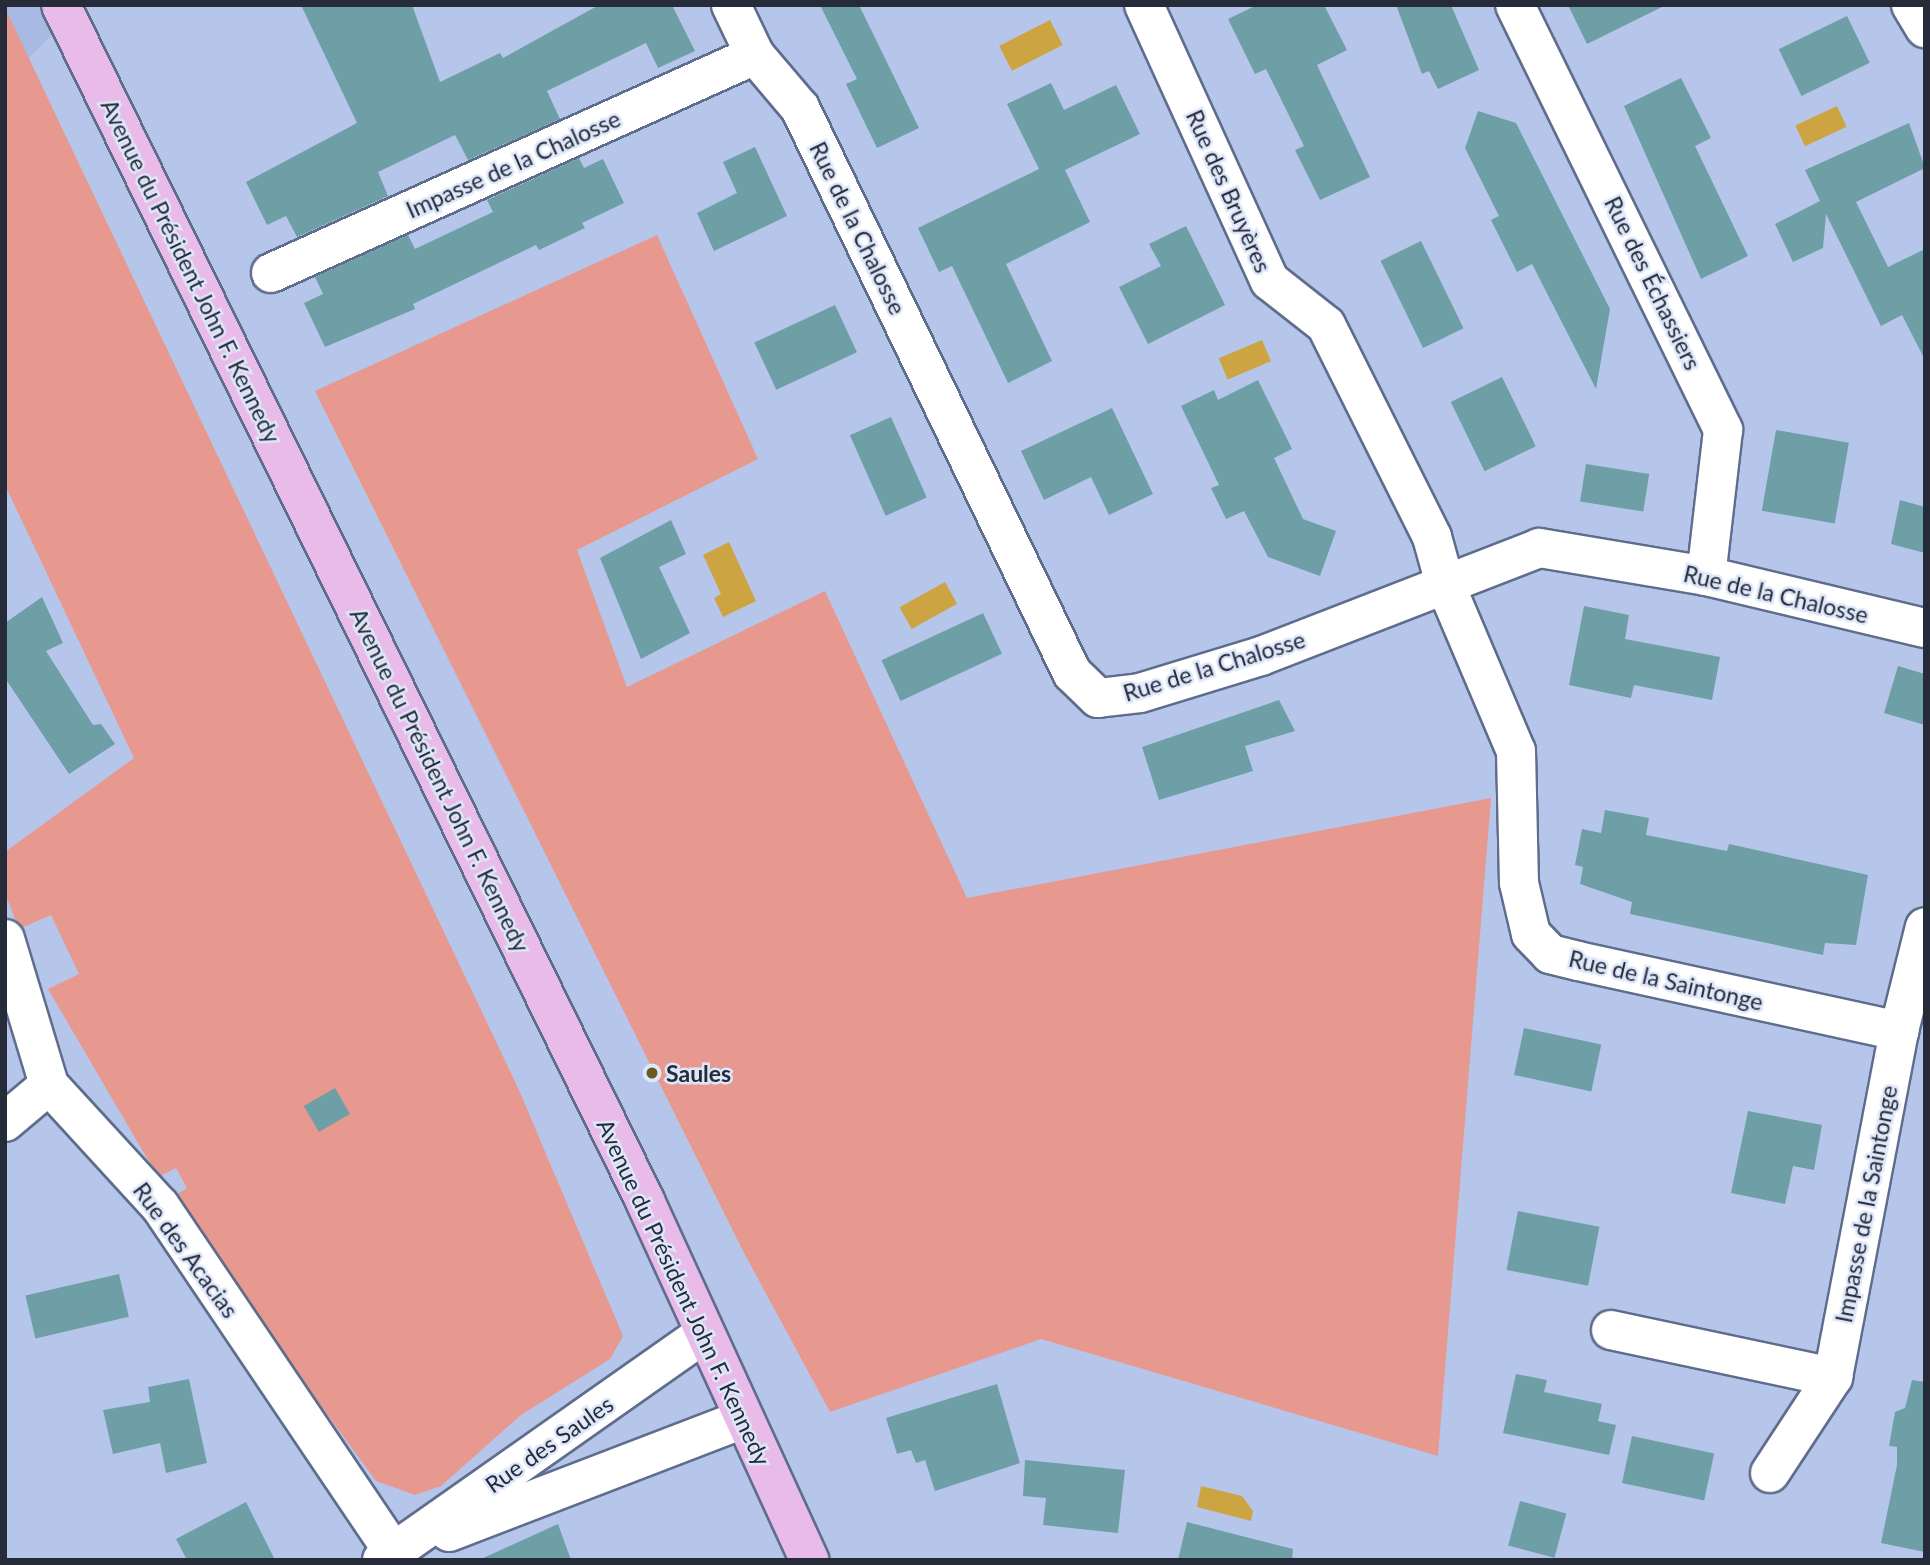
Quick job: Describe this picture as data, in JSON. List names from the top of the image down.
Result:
{
  "streets": {
    "main road": ["Avenue du Président John F. Kennedy"],
    "street": [
      "Impasse de la Chalosse",
      "Rue des Bruyères",
      "Rue de la Chalosse",
      "Rue des Échassiers",
      "Rue de la Saintonge",
      "Impasse de la Saintonge",
      "Rue des Acacias",
      "Rue des Saules"
    ]
  },
  "crossings": [
    ["Impasse de la Chalosse", "Rue de la Chalosse"],
    ["Rue des Bruyères", "Rue de la Chalosse"],
    ["Rue des Bruyères", "Rue de la Saintonge"],
    ["Rue de la Chalosse", "Rue des Échassiers"],
    ["Rue de la Chalosse", "Rue de la Saintonge"],
    ["Avenue du Président John F. Kennedy", "Rue des Saules"],
    ["Rue de la Saintonge", "Impasse de la Saintonge"],
    ["Rue des Acacias", "Rue des Saules"]
  ],
  "places": ["Saules"]
}
